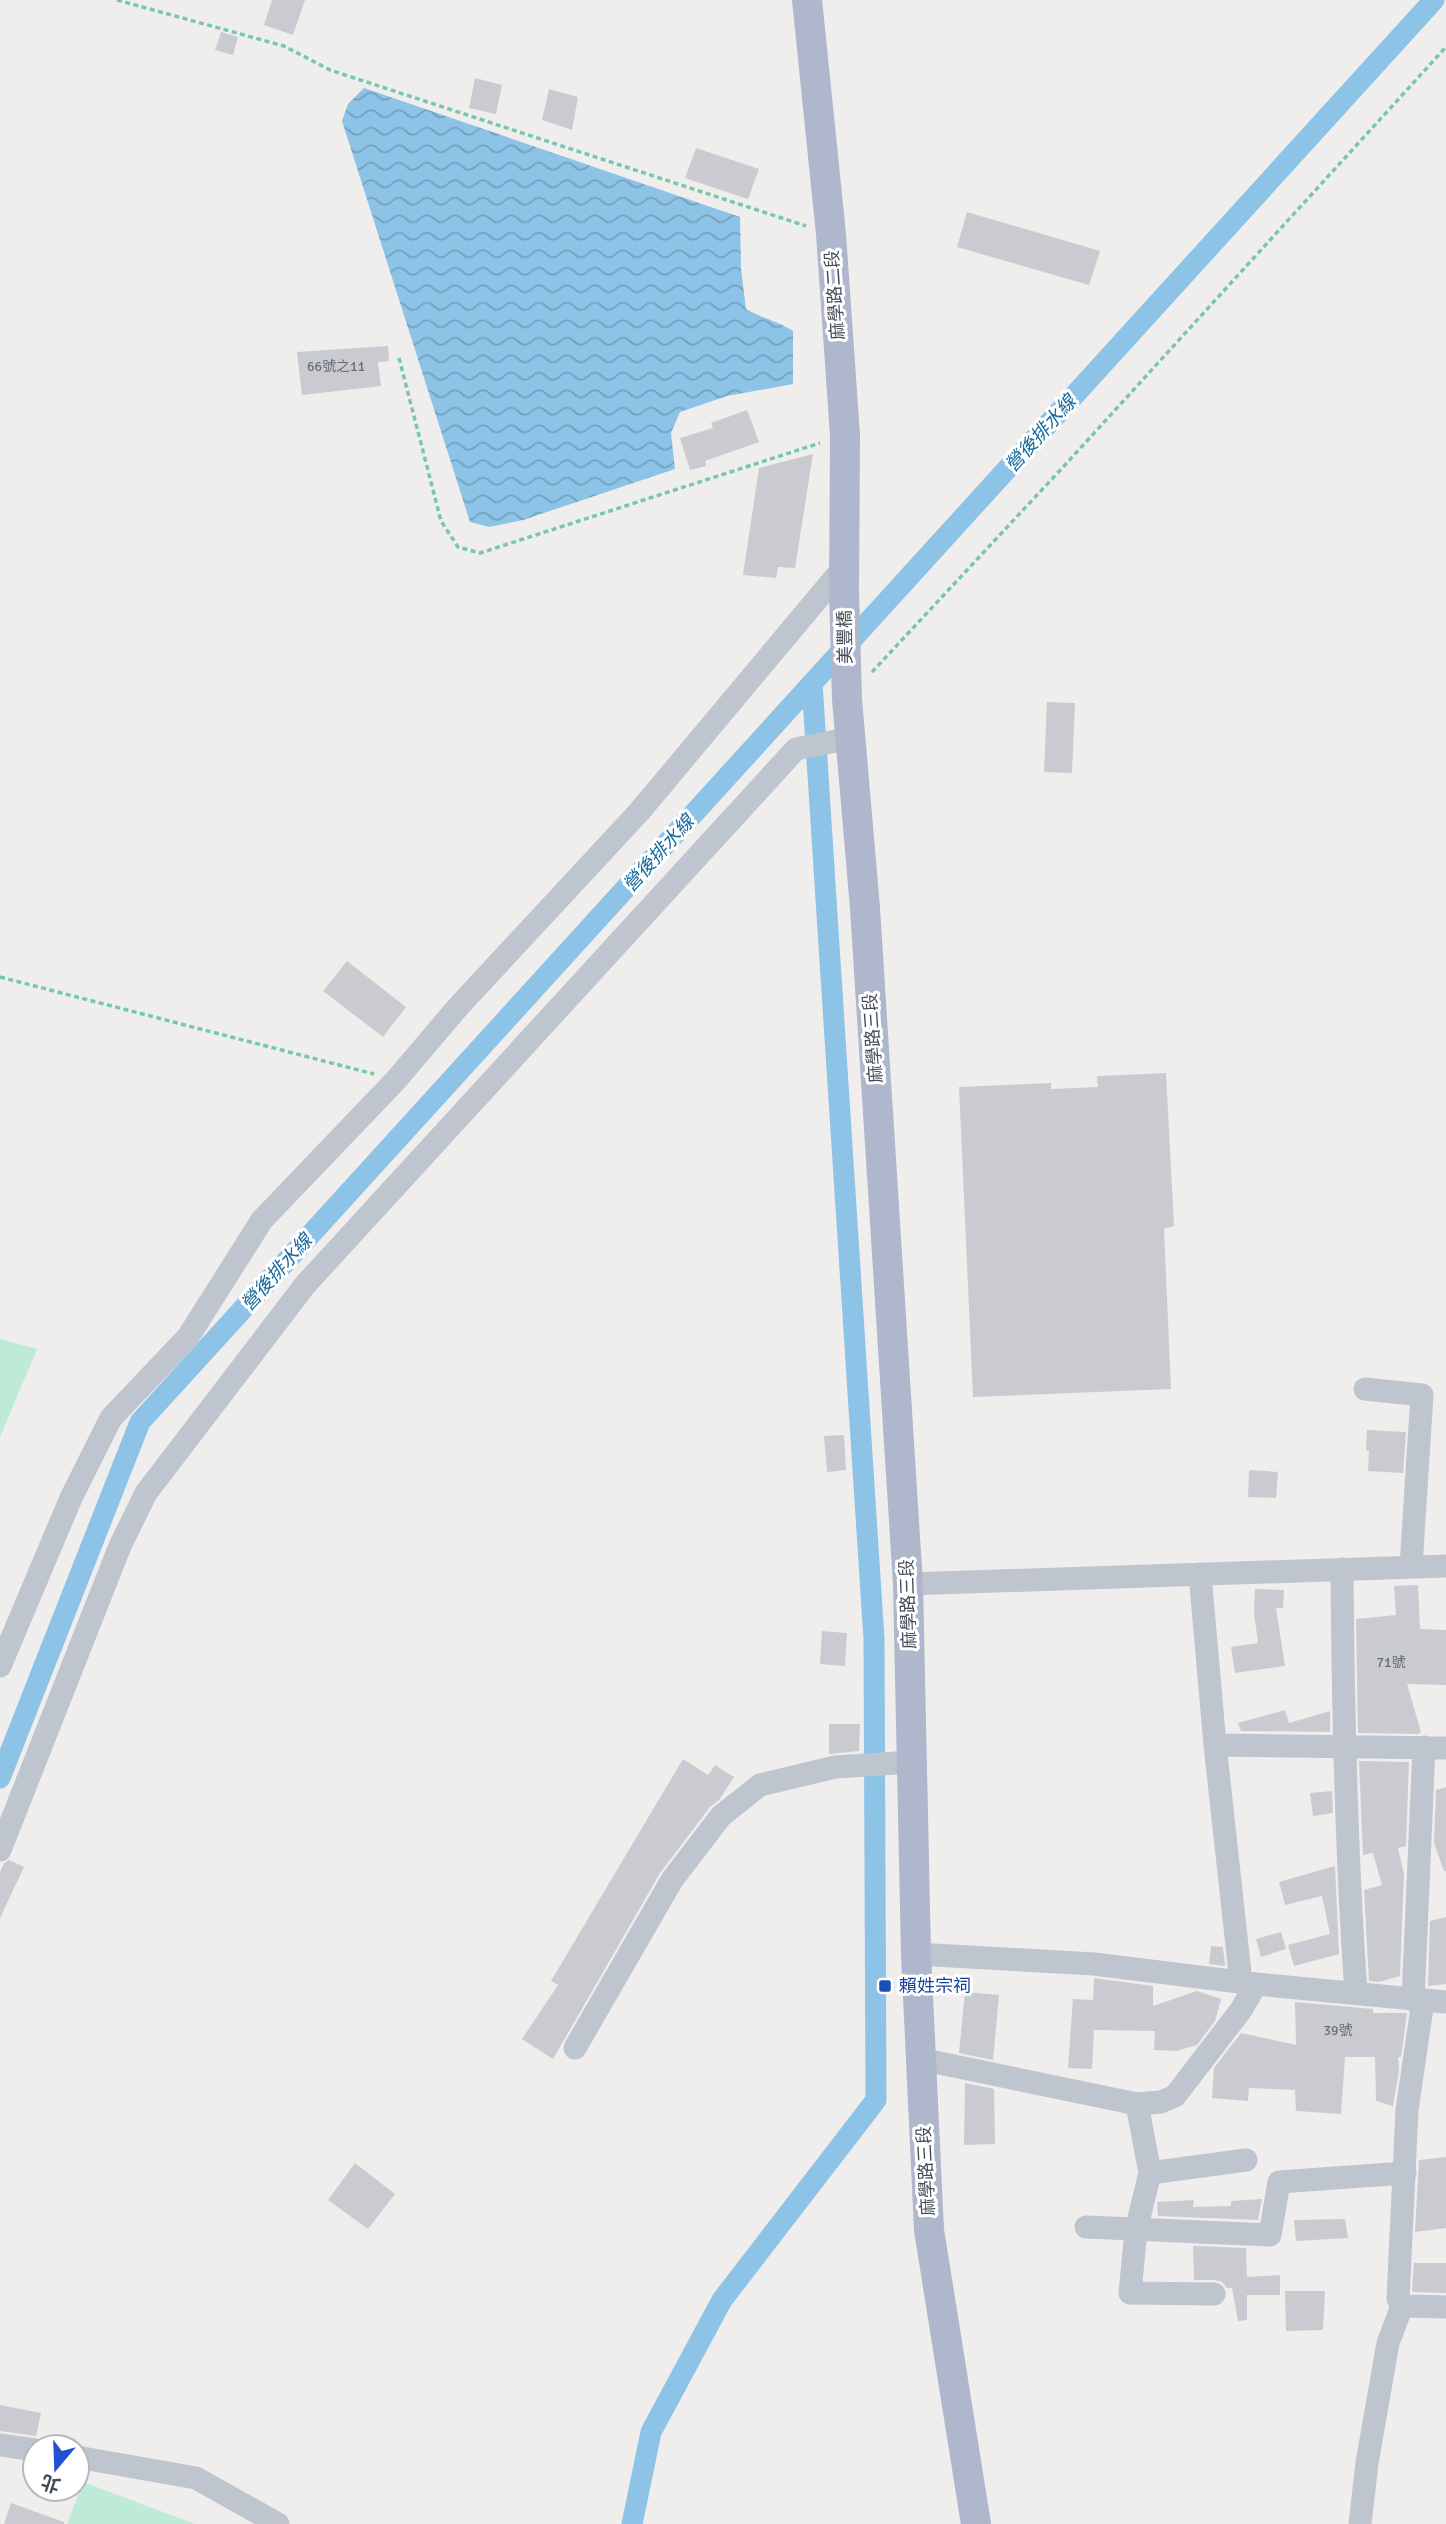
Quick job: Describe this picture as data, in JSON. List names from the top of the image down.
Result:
{
  "streets": {
    "main road": ["麻學路二段", "美豐橋", "麻學路三段"]
  },
  "crossings": [
    ["麻學路二段", "美豐橋"],
    ["美豐橋", "麻學路三段"]
  ],
  "water": ["營後排水線"],
  "places": {
    "transit": ["賴姓宗祠"]
  },
  "house_numbers": ["66號之11", "71號", "39號"],
  "north": "bottom"
}
